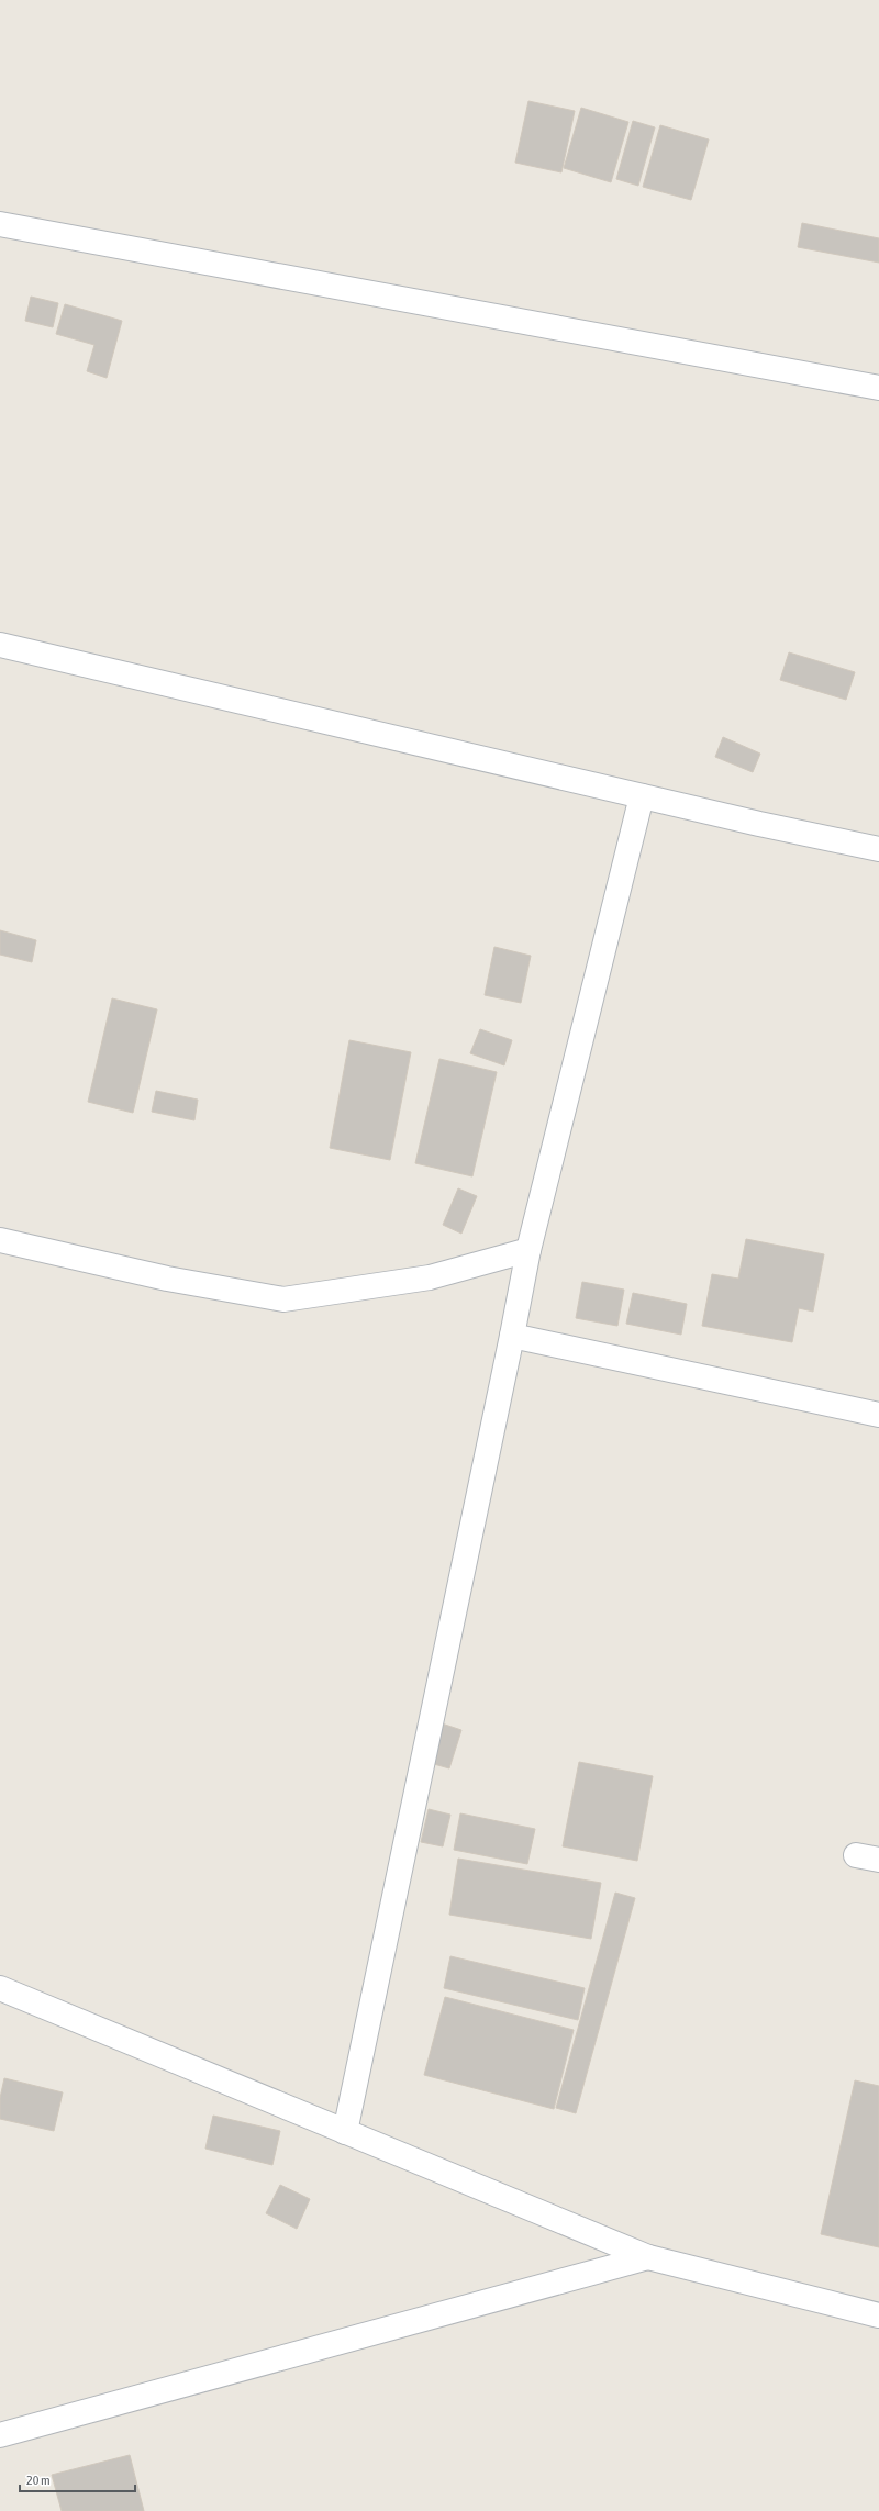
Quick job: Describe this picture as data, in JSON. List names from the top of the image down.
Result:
{
  "scale_bar": "20 m"
}
